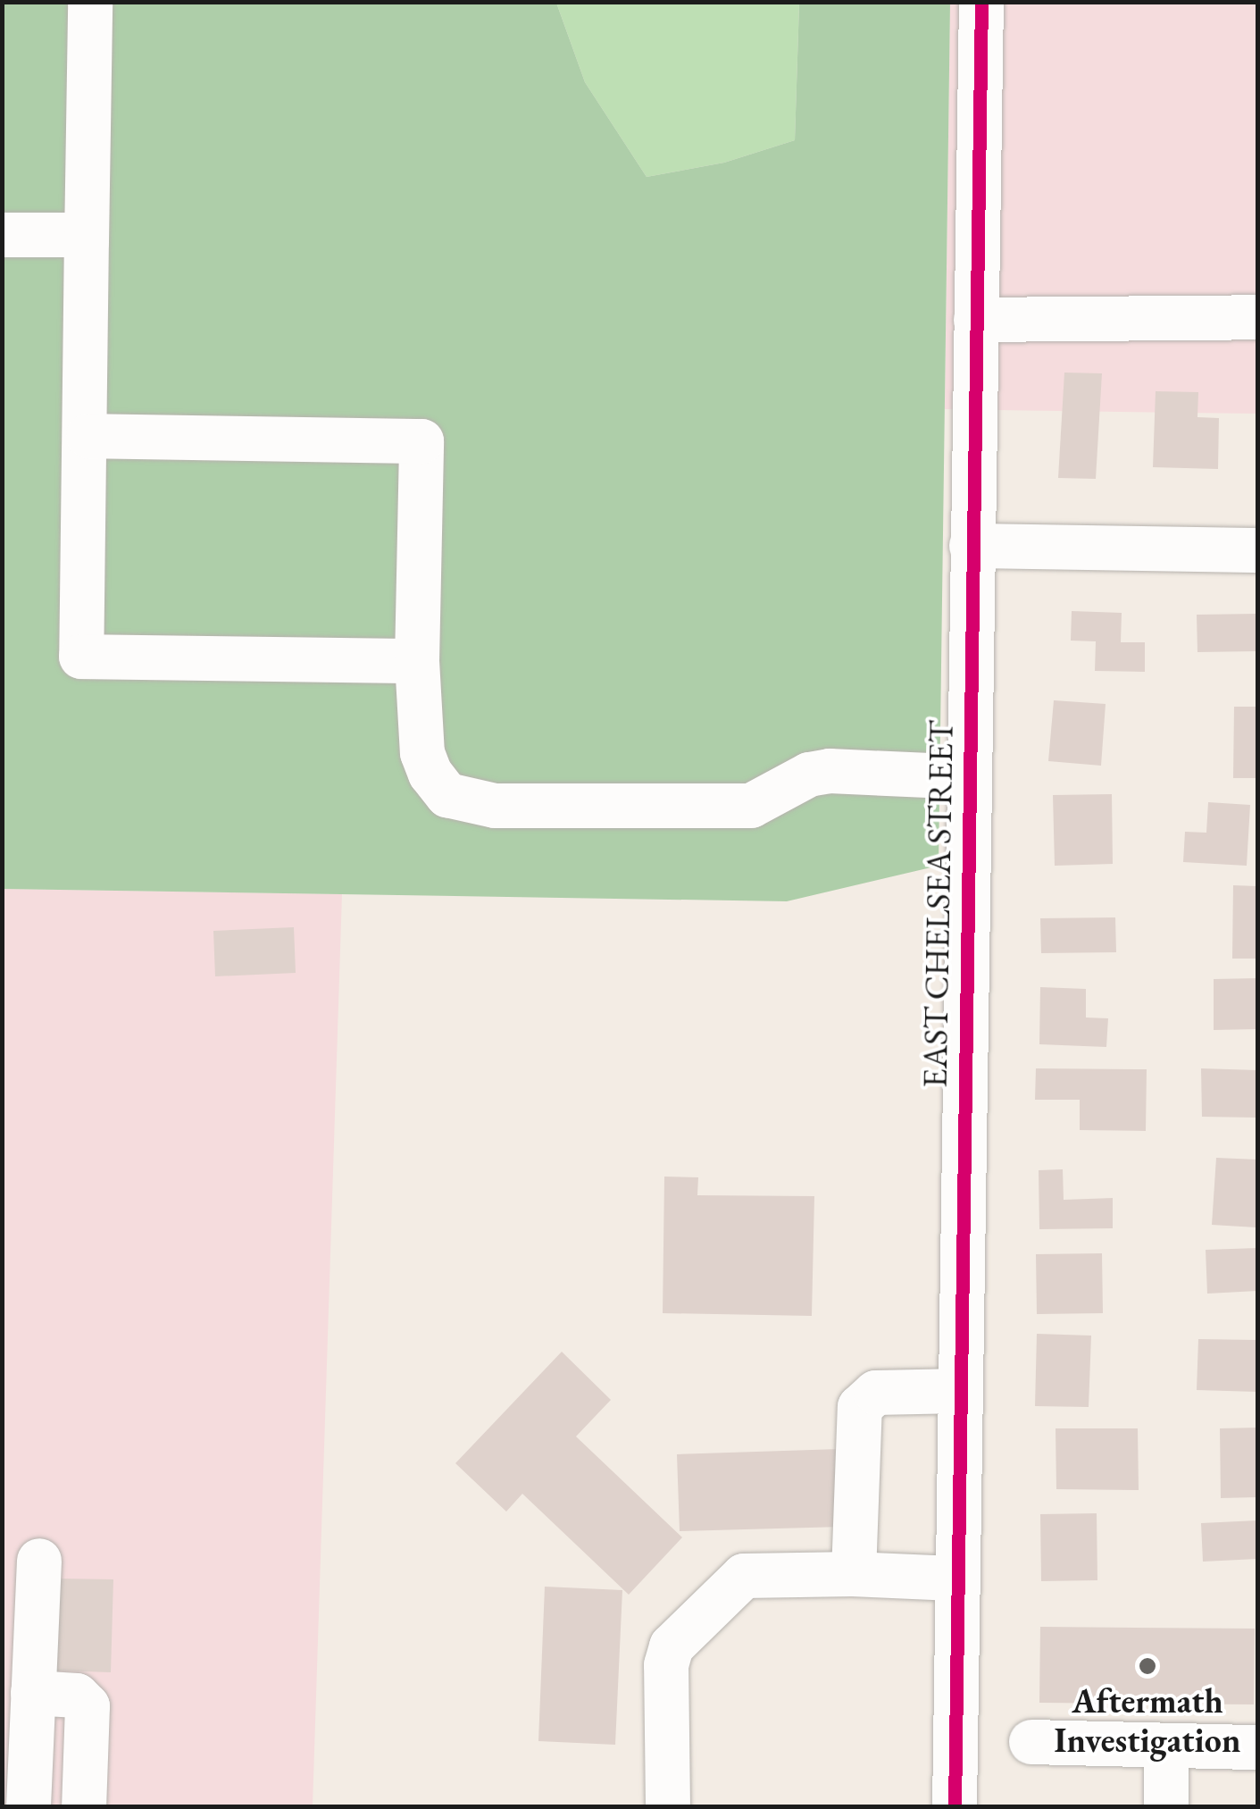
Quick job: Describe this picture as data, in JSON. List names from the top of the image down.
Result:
{
  "streets": {
    "street": ["EAST CHELSEA STREET"]
  },
  "places": ["Aftermath Investigation"]
}
